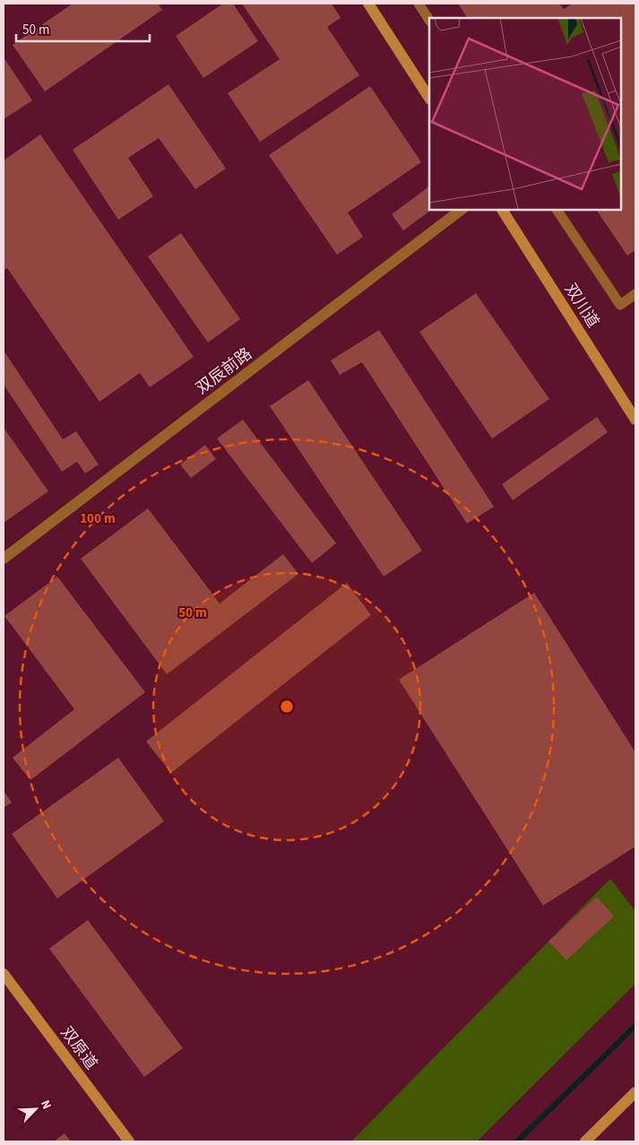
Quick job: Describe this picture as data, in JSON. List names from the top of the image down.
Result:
{
  "streets": {
    "street": ["双川道", "双辰前路", "双原道"]
  },
  "scale_bar": "50 m",
  "north": "top right",
  "rings": ["100 m", "50 m"]
}
